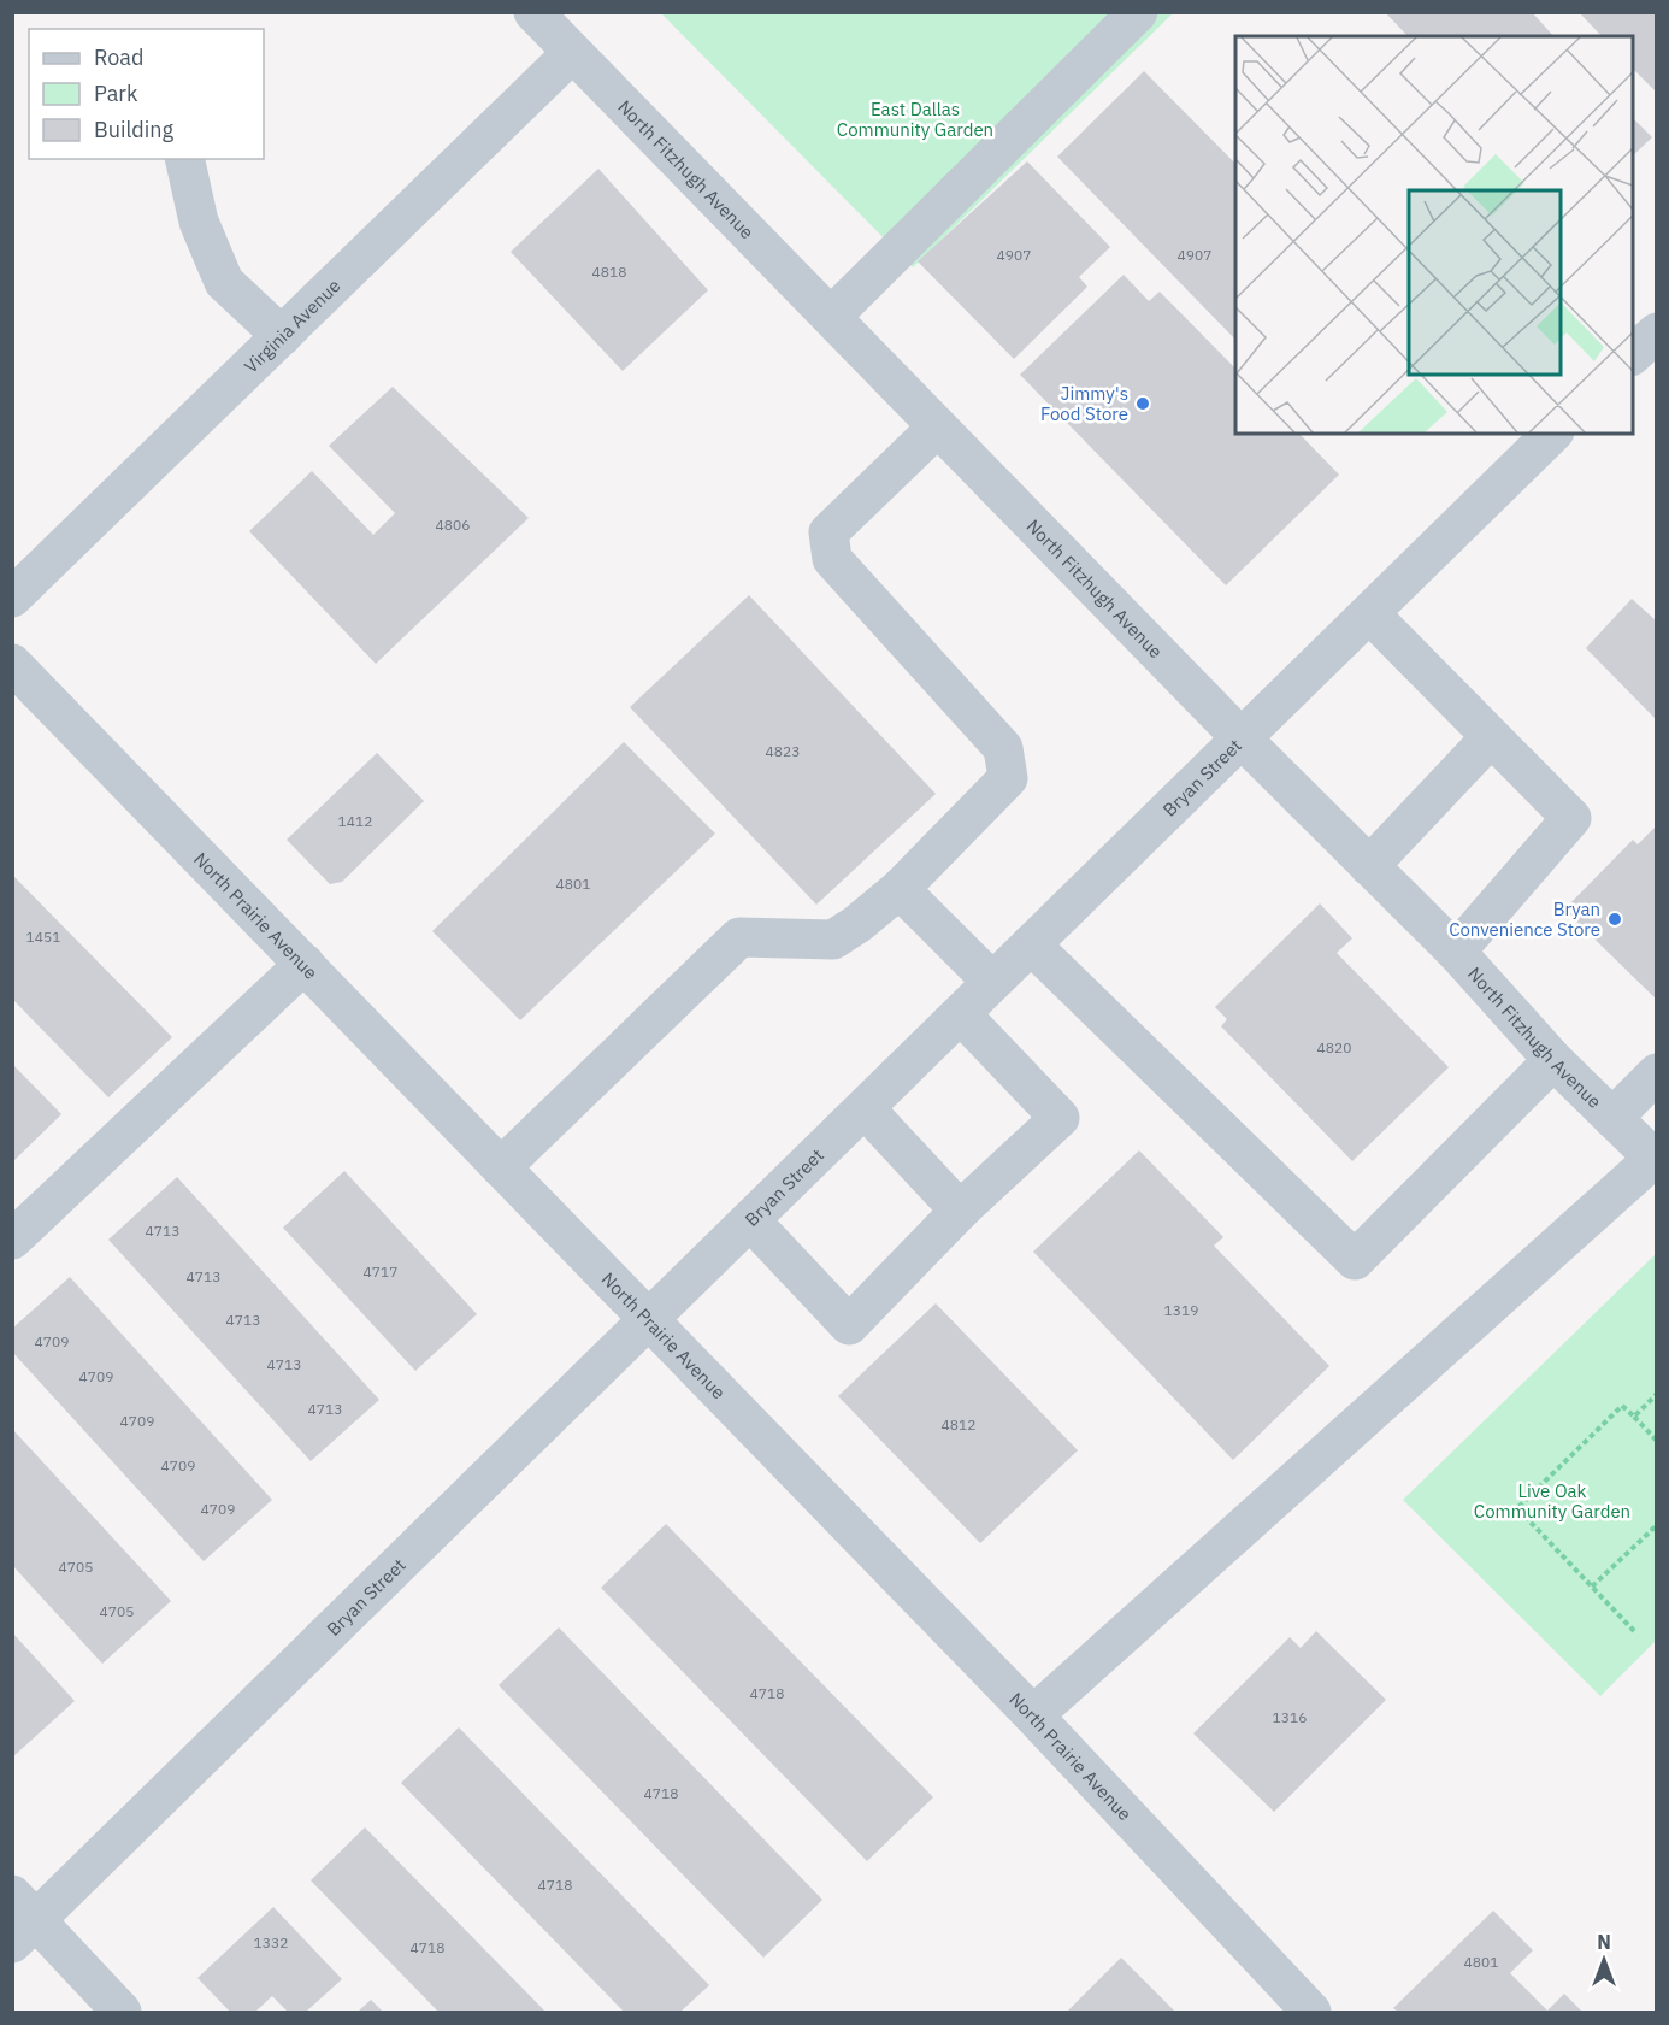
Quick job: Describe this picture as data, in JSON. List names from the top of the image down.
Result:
{
  "streets": {
    "street": [
      "North Fitzhugh Avenue",
      "Virginia Avenue",
      "Bryan Street",
      "North Prairie Avenue"
    ]
  },
  "crossings": [
    ["North Fitzhugh Avenue", "Virginia Avenue"],
    ["North Fitzhugh Avenue", "Bryan Street"],
    ["Bryan Street", "North Prairie Avenue"]
  ],
  "parks": ["East Dallas Community Garden", "Live Oak Community Garden"],
  "places": ["Jimmy's Food Store", "Bryan Convenience Store"],
  "house_numbers": [
    "4907",
    "4907",
    "4818",
    "4806",
    "4823",
    "1412",
    "4801",
    "1451",
    "4820",
    "4713",
    "4717",
    "4713",
    "1319",
    "4713",
    "4709",
    "4713",
    "4709",
    "4713",
    "4709",
    "4812",
    "4709",
    "4709",
    "4705",
    "4705",
    "4718",
    "1316",
    "4718",
    "4718",
    "1332",
    "4718",
    "4801"
  ],
  "legend": ["Road", "Park", "Building"],
  "north": "top"
}
